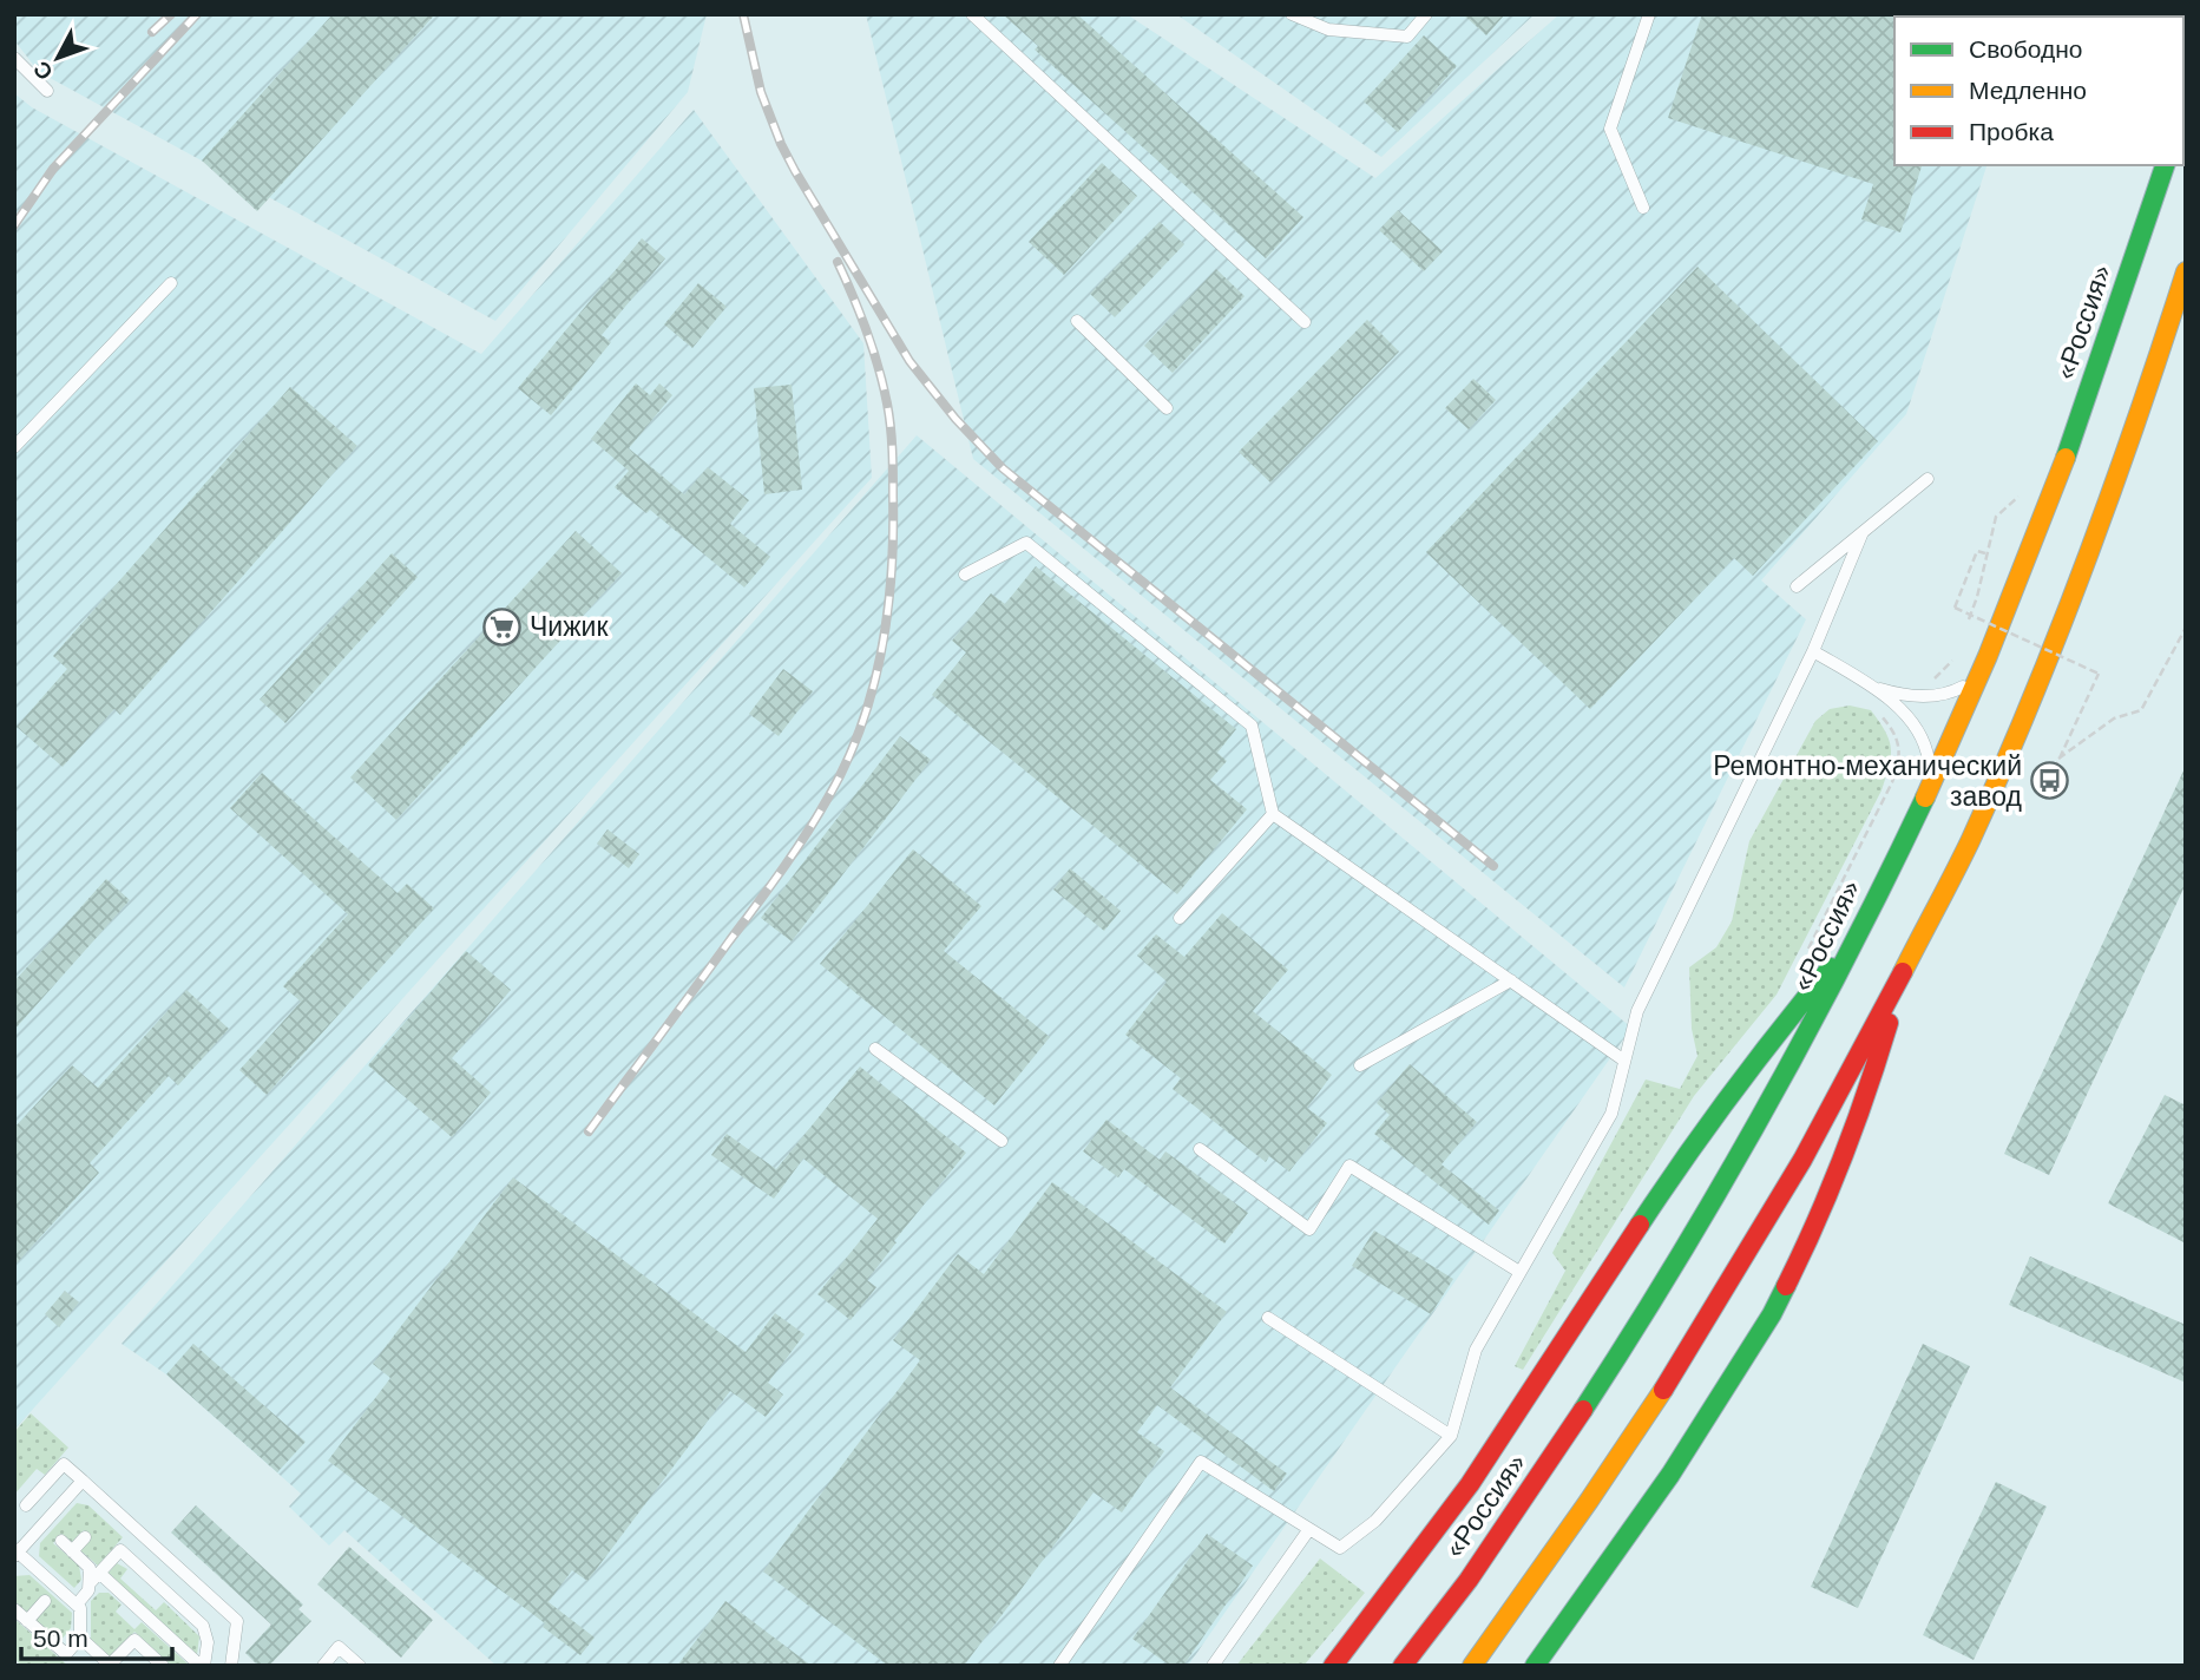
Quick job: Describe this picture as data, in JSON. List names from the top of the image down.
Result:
{
  "streets": {
    "main road": ["«Россия»"]
  },
  "places": {
    "supermarket": ["Чижик"],
    "bus stop": ["Ремонтно-механический завод"]
  },
  "legend": ["Свободно", "Медленно", "Пробка"],
  "scale_bar": "50 m",
  "north": "bottom left"
}
